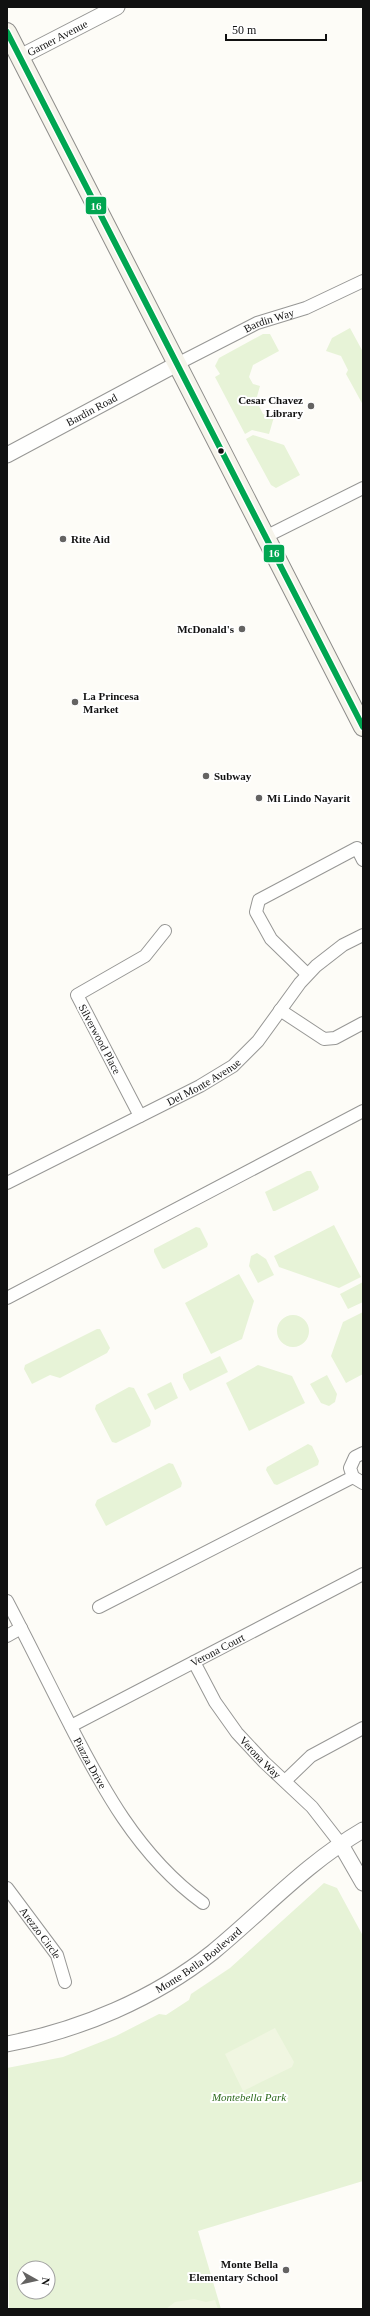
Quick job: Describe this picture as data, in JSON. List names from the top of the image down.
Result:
{
  "streets": {
    "street": [
      "Garner Avenue",
      "Bardin Way",
      "Bardin Road",
      "Silverwood Place",
      "Del Monte Avenue",
      "Verona Court",
      "Verona Way",
      "Piazza Drive",
      "Arezzo Circle",
      "Monte Bella Boulevard"
    ]
  },
  "crossings": [
    ["Bardin Way", "Bardin Road"],
    ["Silverwood Place", "Del Monte Avenue"],
    ["Verona Court", "Verona Way"],
    ["Verona Court", "Piazza Drive"],
    ["Verona Way", "Monte Bella Boulevard"]
  ],
  "parks": ["Montebella Park"],
  "places": [
    "Cesar Chavez Library",
    "Rite Aid",
    "McDonald's",
    "La Princesa Market",
    "Subway",
    "Mi Lindo Nayarit",
    "Monte Bella Elementary School"
  ],
  "lines": ["transit line 16"],
  "scale_bar": "50 m",
  "north": "right"
}
